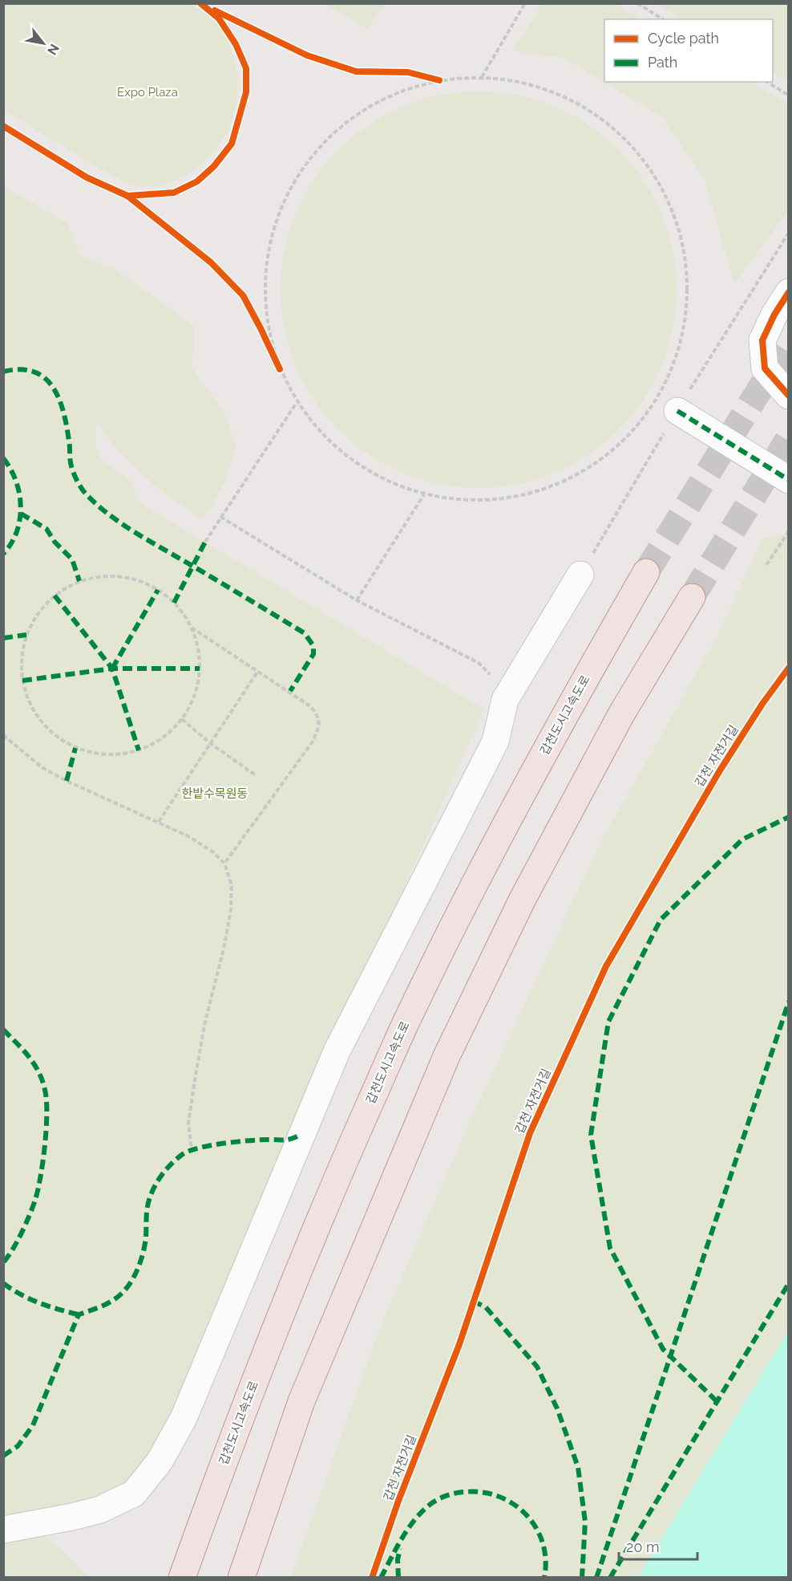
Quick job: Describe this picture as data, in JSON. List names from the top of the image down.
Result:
{
  "streets": {
    "highway": ["갑천도시고속도로"],
    "cycle path": ["갑천 자전거길"]
  },
  "parks": ["Expo Plaza", "한밭수목원동"],
  "legend": ["Cycle path", "Path"],
  "scale_bar": "20 m",
  "north": "bottom right"
}
